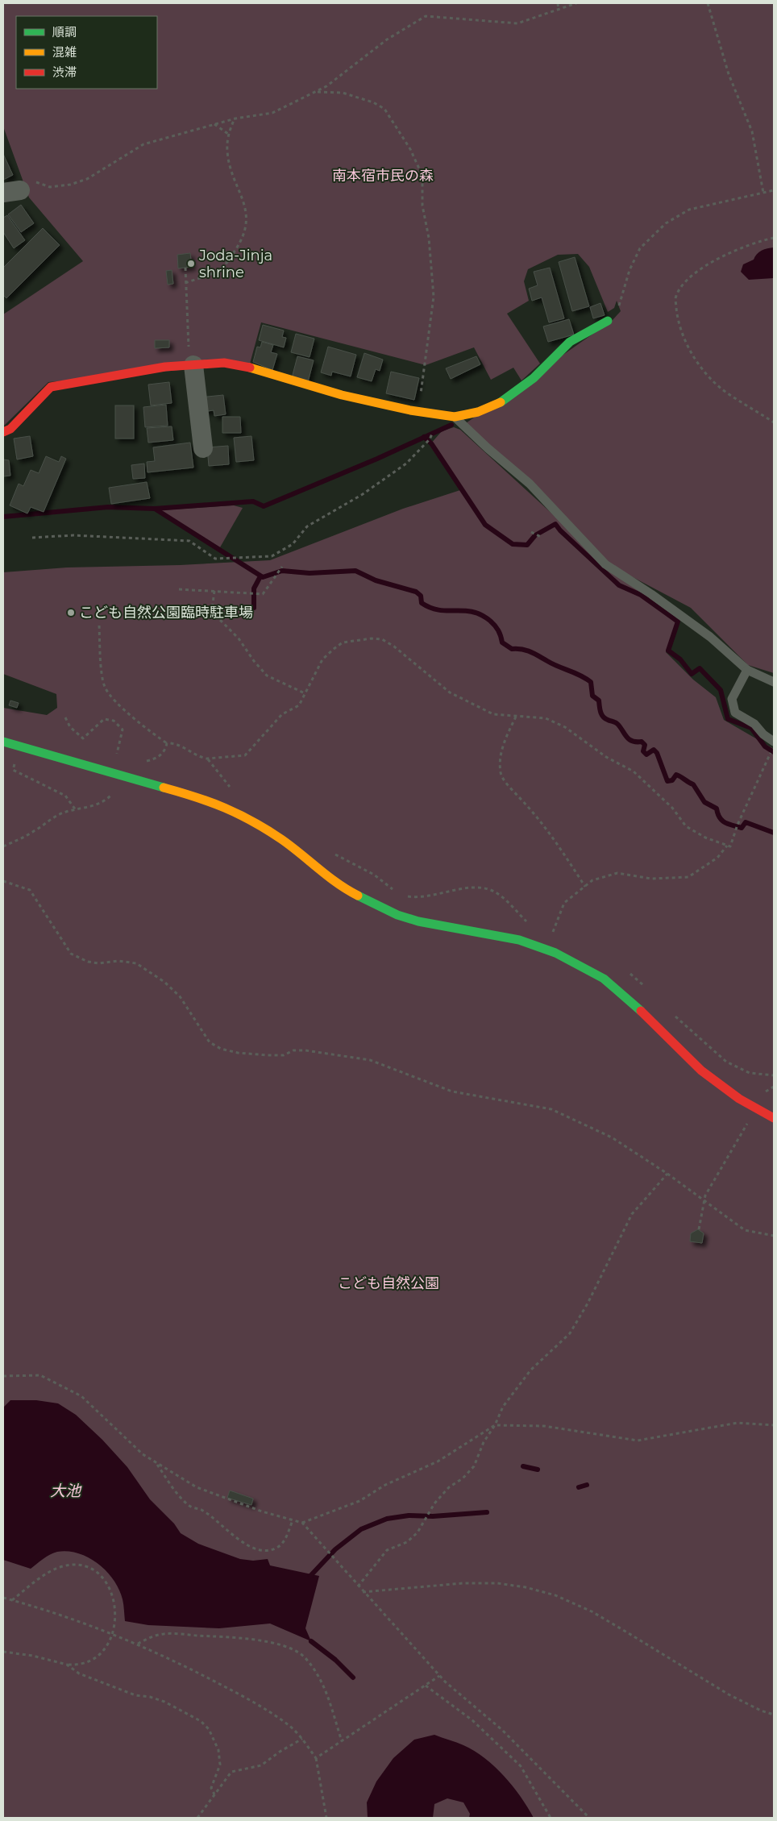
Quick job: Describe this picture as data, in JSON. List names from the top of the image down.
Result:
{
  "water": ["大池"],
  "parks": ["南本宿市民の森", "こども自然公園"],
  "places": ["Joda-Jinja shrine", "こども自然公園臨時駐車場"],
  "legend": ["順調", "混雑", "渋滞"]
}
